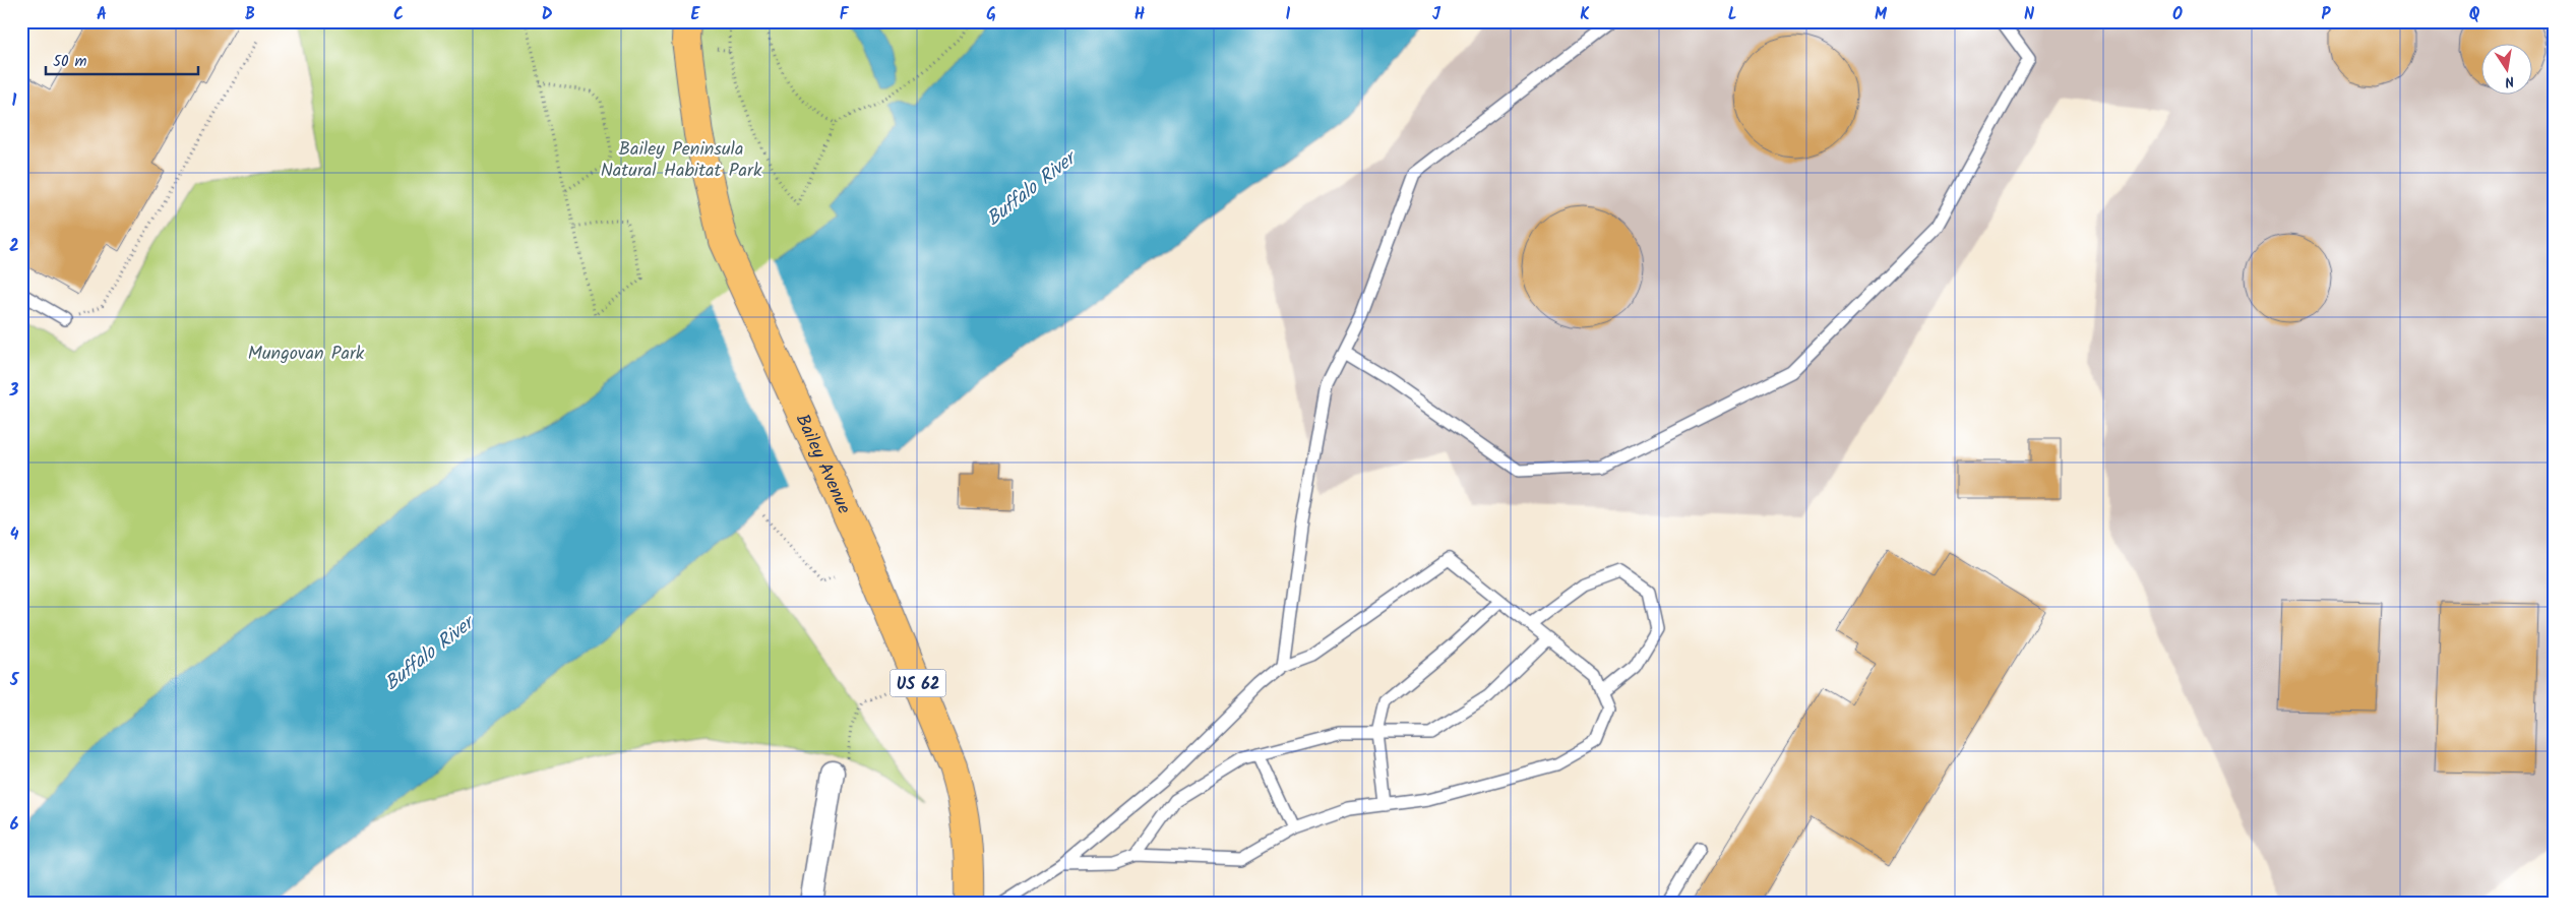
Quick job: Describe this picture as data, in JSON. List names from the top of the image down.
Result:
{
  "streets": {
    "main road": ["Bailey Avenue", "US 62"]
  },
  "water": ["Buffalo River"],
  "parks": ["Bailey Peninsula Natural Habitat Park", "Mungovan Park"],
  "scale_bar": "50 m",
  "north": "bottom",
  "grid": {
    "columns": [
      "A",
      "B",
      "C",
      "D",
      "E",
      "F",
      "G",
      "H",
      "I",
      "J",
      "K",
      "L",
      "M",
      "N",
      "O",
      "P",
      "Q"
    ],
    "rows": [
      "1",
      "2",
      "3",
      "4",
      "5",
      "6"
    ]
  }
}
